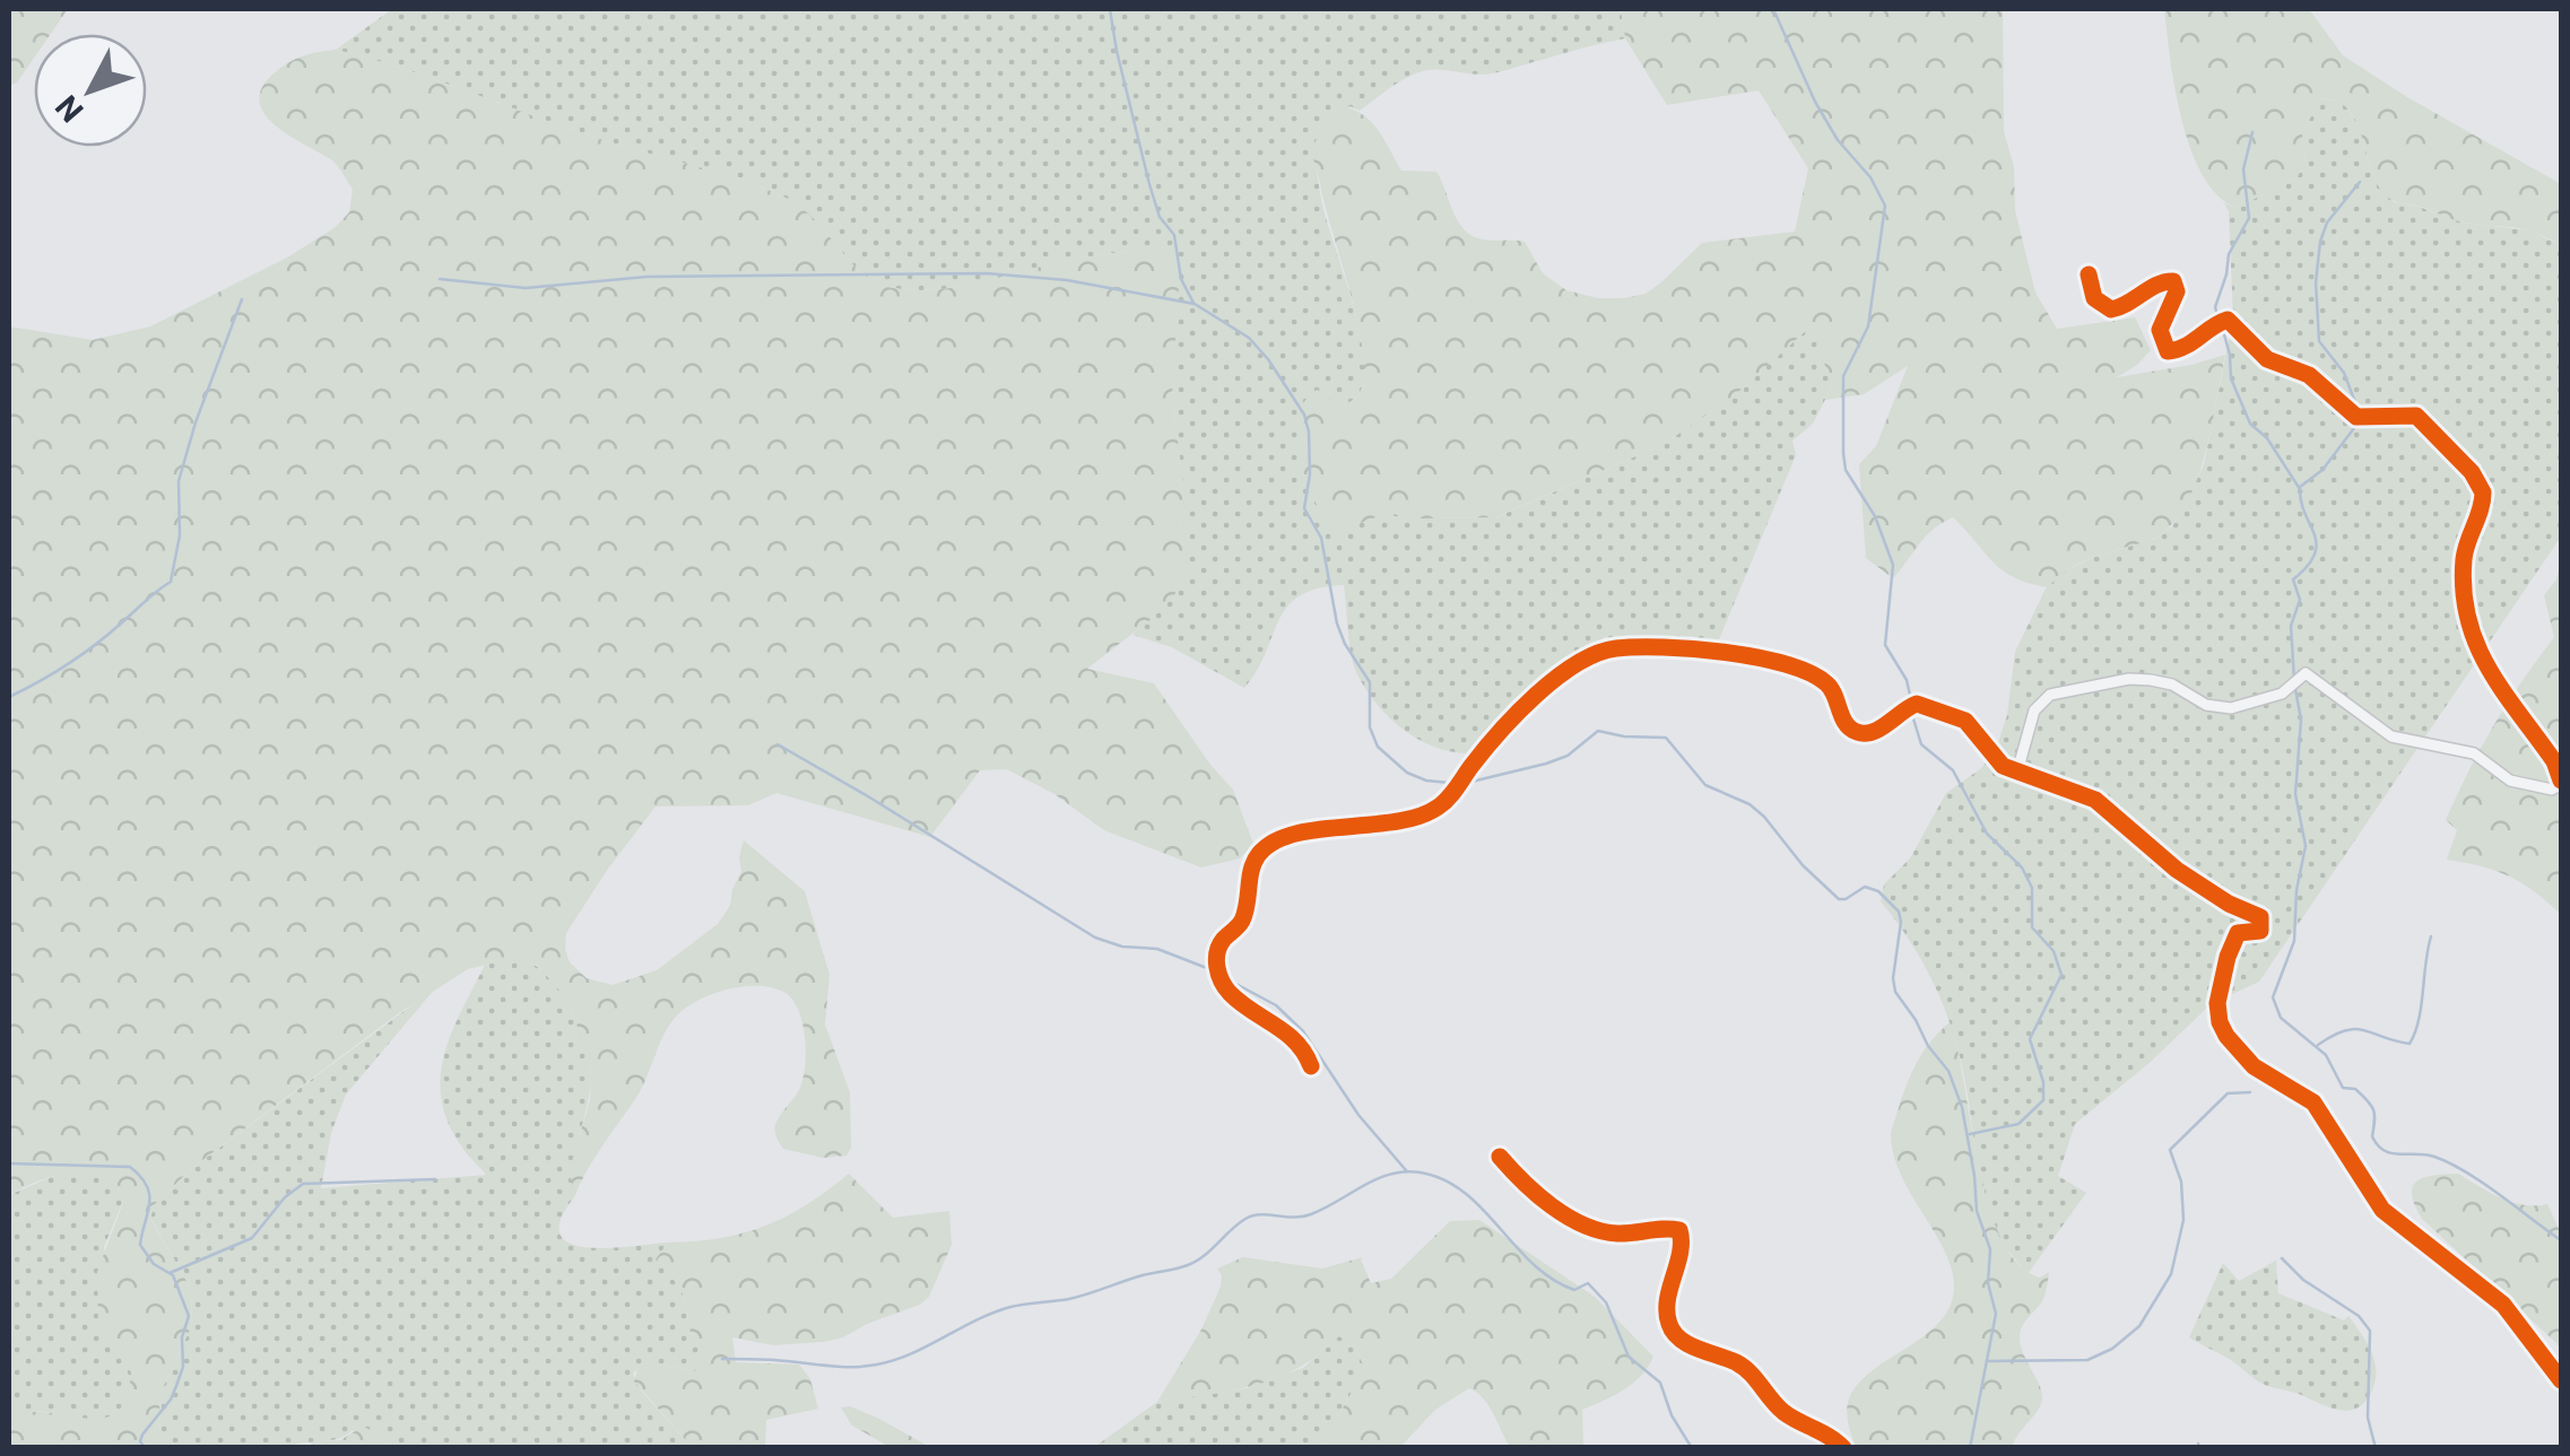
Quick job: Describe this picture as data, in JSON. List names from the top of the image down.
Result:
{
  "north": "bottom left"
}
